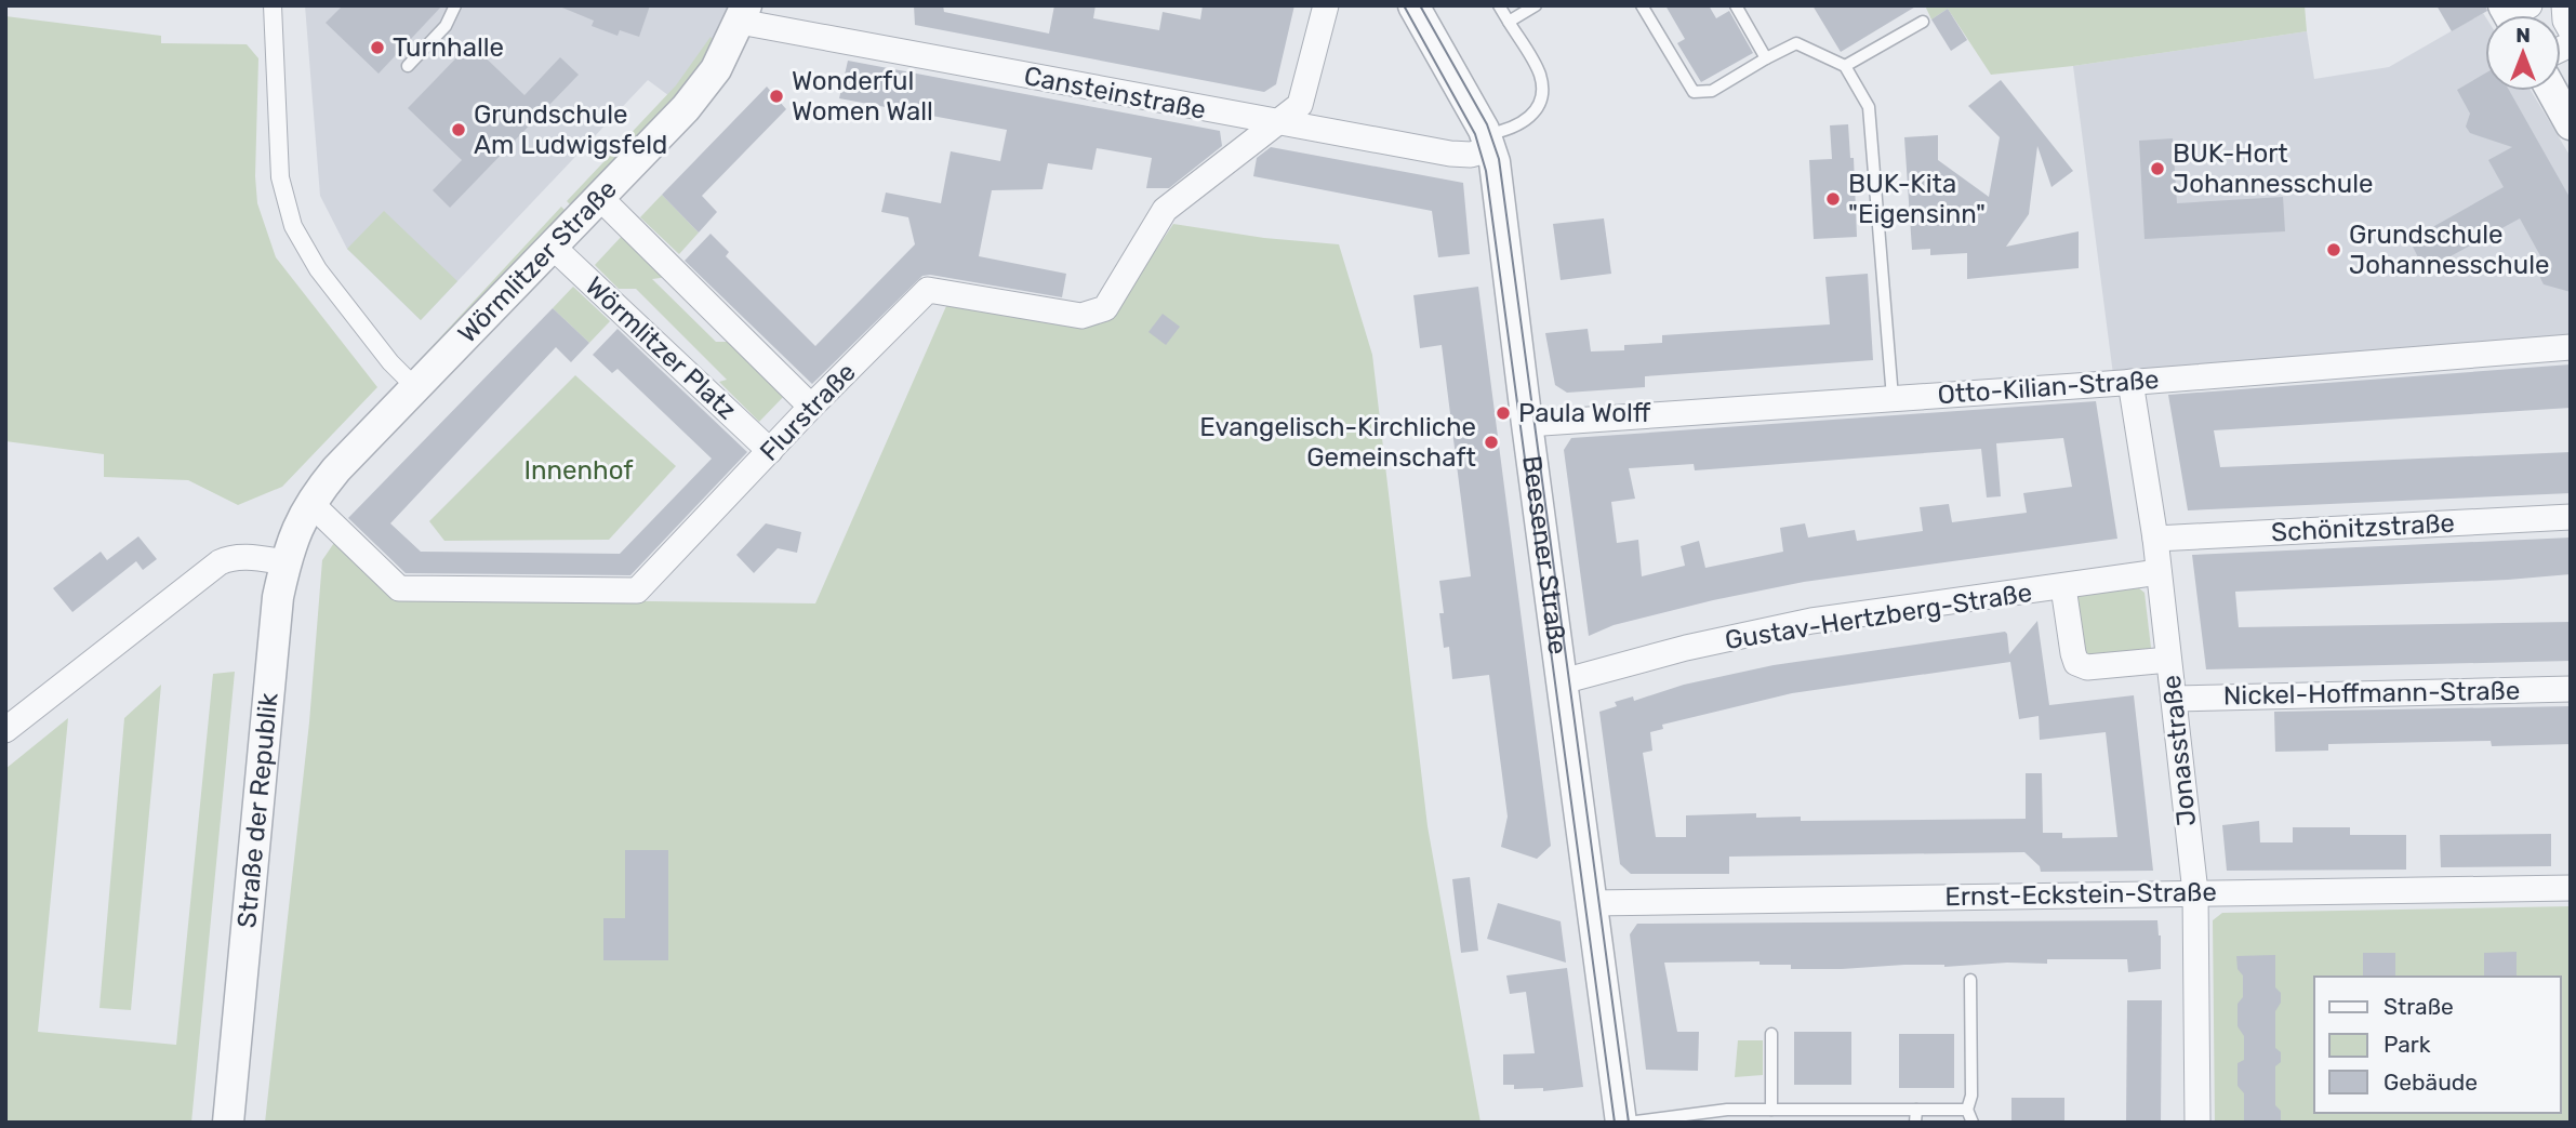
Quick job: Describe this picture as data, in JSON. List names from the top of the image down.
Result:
{
  "streets": {
    "street": [
      "Cansteinstraße",
      "Wörmlitzer Straße",
      "Wörmlitzer Platz",
      "Otto-Kilian-Straße",
      "Flurstraße",
      "Schönitzstraße",
      "Beesener Straße",
      "Gustav-Hertzberg-Straße",
      "Nickel-Hoffmann-Straße",
      "Jonasstraße",
      "Straße der Republik",
      "Ernst-Eckstein-Straße"
    ]
  },
  "crossings": [
    ["Cansteinstraße", "Wörmlitzer Straße"],
    ["Cansteinstraße", "Flurstraße"],
    ["Cansteinstraße", "Beesener Straße"],
    ["Wörmlitzer Straße", "Wörmlitzer Platz"],
    ["Wörmlitzer Straße", "Flurstraße"],
    ["Wörmlitzer Straße", "Straße der Republik"],
    ["Wörmlitzer Platz", "Flurstraße"],
    ["Otto-Kilian-Straße", "Beesener Straße"],
    ["Otto-Kilian-Straße", "Jonasstraße"],
    ["Flurstraße", "Straße der Republik"],
    ["Schönitzstraße", "Jonasstraße"],
    ["Beesener Straße", "Gustav-Hertzberg-Straße"],
    ["Beesener Straße", "Ernst-Eckstein-Straße"],
    ["Gustav-Hertzberg-Straße", "Jonasstraße"],
    ["Nickel-Hoffmann-Straße", "Jonasstraße"],
    ["Jonasstraße", "Ernst-Eckstein-Straße"]
  ],
  "parks": ["Innenhof"],
  "places": [
    "Turnhalle",
    "Wonderful Women Wall",
    "Grundschule Am Ludwigsfeld",
    "BUK-Hort Johannesschule",
    "BUK-Kita \"Eigensinn\"",
    "Grundschule Johannesschule",
    "Paula Wolff",
    "Evangelisch-Kirchliche Gemeinschaft"
  ],
  "legend": ["Straße", "Park", "Gebäude"],
  "north": "top"
}
